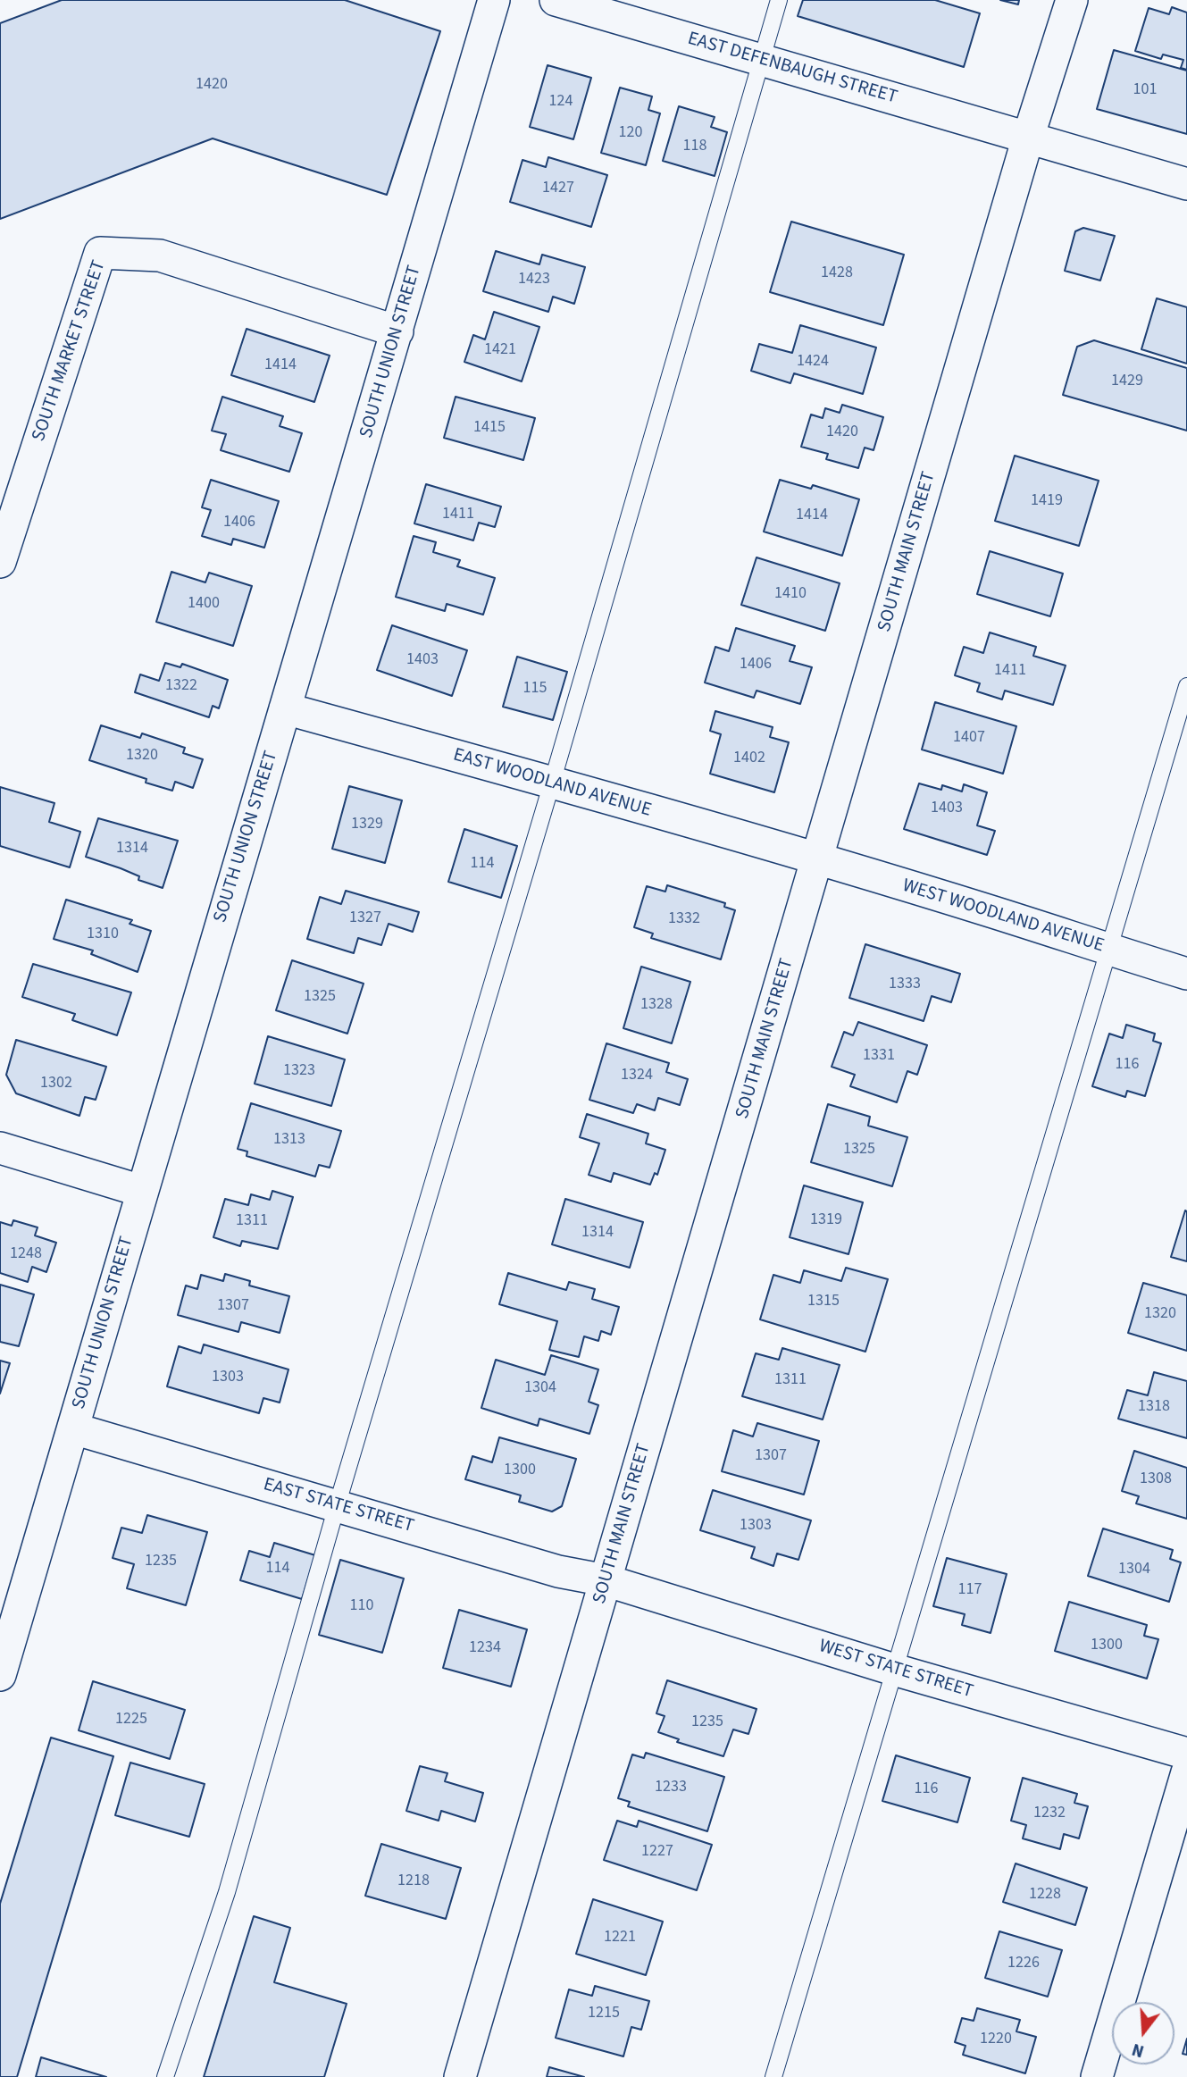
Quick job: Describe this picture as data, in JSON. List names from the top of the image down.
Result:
{
  "streets": {
    "street": [
      "EAST DEFENBAUGH STREET",
      "SOUTH MARKET STREET",
      "SOUTH UNION STREET",
      "SOUTH MAIN STREET",
      "EAST WOODLAND AVENUE",
      "WEST WOODLAND AVENUE",
      "EAST STATE STREET",
      "WEST STATE STREET"
    ]
  },
  "crossings": [
    ["EAST DEFENBAUGH STREET", "SOUTH MAIN STREET"],
    ["SOUTH MARKET STREET", "SOUTH UNION STREET"],
    ["SOUTH UNION STREET", "EAST WOODLAND AVENUE"],
    ["SOUTH UNION STREET", "EAST STATE STREET"],
    ["SOUTH MAIN STREET", "EAST WOODLAND AVENUE"],
    ["SOUTH MAIN STREET", "WEST WOODLAND AVENUE"],
    ["SOUTH MAIN STREET", "EAST STATE STREET"],
    ["SOUTH MAIN STREET", "WEST STATE STREET"],
    ["EAST WOODLAND AVENUE", "WEST WOODLAND AVENUE"],
    ["EAST STATE STREET", "WEST STATE STREET"]
  ],
  "house_numbers": [
    "1420",
    "101",
    "124",
    "120",
    "118",
    "1427",
    "1428",
    "1423",
    "1421",
    "1424",
    "1414",
    "1429",
    "1415",
    "1420",
    "1419",
    "1411",
    "1414",
    "1406",
    "1410",
    "1400",
    "1403",
    "1406",
    "1411",
    "1322",
    "115",
    "1407",
    "1320",
    "1402",
    "1403",
    "1329",
    "1314",
    "114",
    "1327",
    "1332",
    "1310",
    "1333",
    "1325",
    "1328",
    "1331",
    "116",
    "1323",
    "1324",
    "1302",
    "1313",
    "1325",
    "1319",
    "1311",
    "1314",
    "1248",
    "1315",
    "1307",
    "1320",
    "1303",
    "1311",
    "1304",
    "1318",
    "1307",
    "1300",
    "1308",
    "1303",
    "1235",
    "114",
    "1304",
    "117",
    "110",
    "1300",
    "1234",
    "1225",
    "1235",
    "1233",
    "116",
    "1232",
    "1227",
    "1218",
    "1228",
    "1221",
    "1226",
    "1215",
    "1220"
  ],
  "north": "bottom"
}
